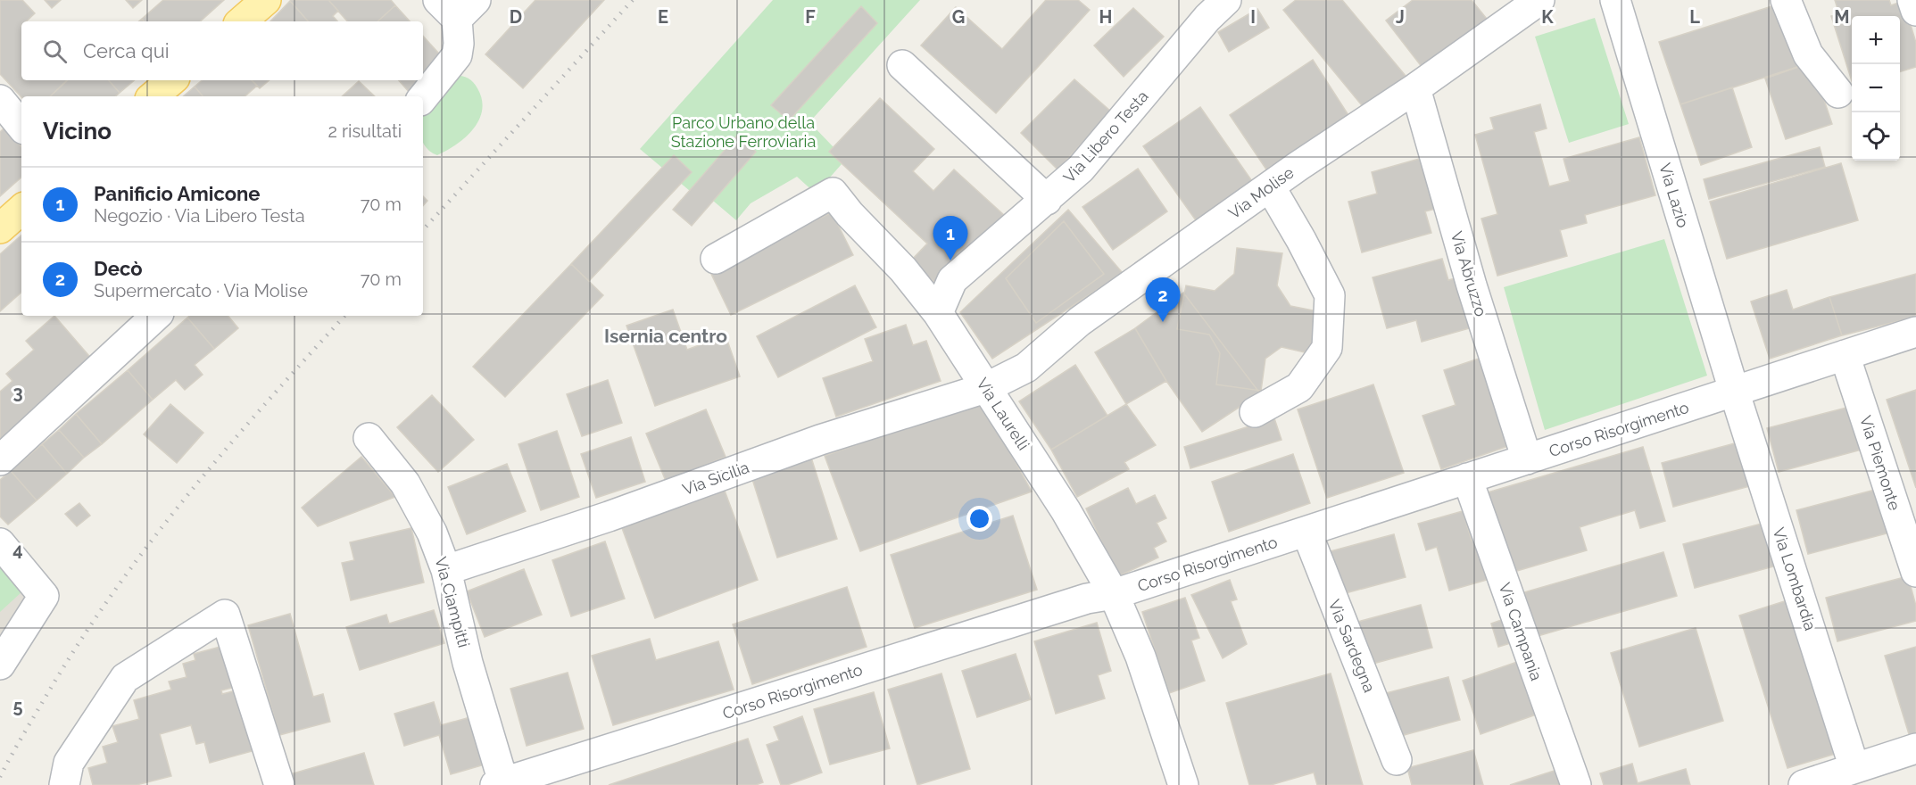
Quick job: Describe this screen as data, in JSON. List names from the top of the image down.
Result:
{
  "streets": {
    "street": [
      "Via Libero Testa",
      "Via Molise",
      "Via Lazio",
      "Via Abruzzo",
      "Via Laurelli",
      "Corso Risorgimento",
      "Via Piemonte",
      "Via Sicilia",
      "Via Lombardia",
      "Via Ciampitti",
      "Via Campania",
      "Via Sardegna"
    ]
  },
  "crossings": [
    ["Via Libero Testa", "Via Laurelli"],
    ["Via Molise", "Via Abruzzo"],
    ["Via Molise", "Via Laurelli"],
    ["Via Molise", "Via Sicilia"],
    ["Via Lazio", "Corso Risorgimento"],
    ["Via Lazio", "Via Lombardia"],
    ["Via Abruzzo", "Corso Risorgimento"],
    ["Via Laurelli", "Corso Risorgimento"],
    ["Via Laurelli", "Via Sicilia"],
    ["Corso Risorgimento", "Via Piemonte"],
    ["Corso Risorgimento", "Via Lombardia"],
    ["Corso Risorgimento", "Via Ciampitti"],
    ["Corso Risorgimento", "Via Campania"],
    ["Corso Risorgimento", "Via Sardegna"],
    ["Via Sicilia", "Via Ciampitti"]
  ],
  "districts": ["Isernia centro"],
  "parks": ["Parco Urbano della Stazione Ferroviaria"],
  "page": {
    "map_buttons": ["+", "−"],
    "search": "Cerca qui",
    "heading": ["Vicino", "2 risultati"],
    "list": [
      {
        "mark": "1",
        "name": "Panificio Amicone",
        "note": "Negozio · Via Libero Testa",
        "value": "70 m"
      },
      {
        "mark": "2",
        "name": "Decò",
        "note": "Supermercato · Via Molise",
        "value": "70 m"
      }
    ],
    "pins": ["1", "2"]
  },
  "grid": {
    "columns": [
      "D",
      "E",
      "F",
      "G",
      "H",
      "I",
      "J",
      "K",
      "L",
      "M"
    ],
    "rows": ["3", "4", "5"]
  }
}
